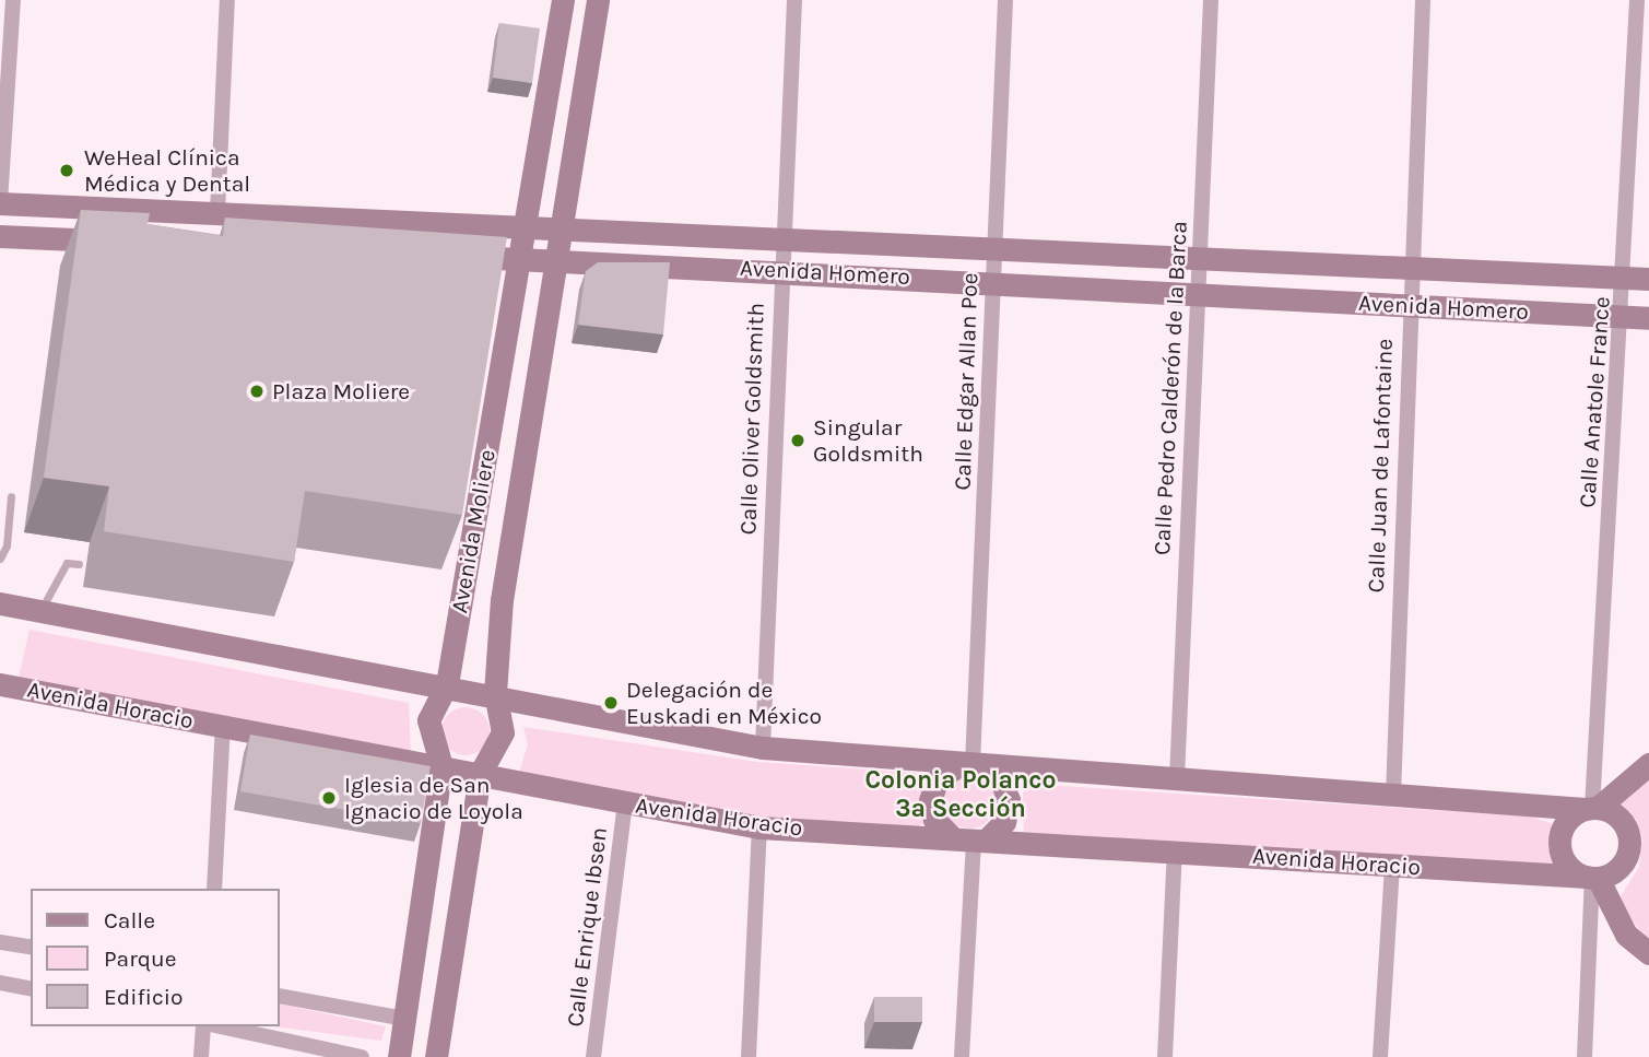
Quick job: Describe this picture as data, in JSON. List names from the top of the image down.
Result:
{
  "streets": {
    "street": [
      "Avenida Homero",
      "Calle Edgar Allan Poe",
      "Calle Pedro Calderón de la Barca",
      "Calle Anatole France",
      "Calle Oliver Goldsmith",
      "Calle Juan de Lafontaine",
      "Avenida Moliere",
      "Avenida Horacio",
      "Calle Enrique Ibsen"
    ]
  },
  "crossings": [
    ["Avenida Homero", "Calle Edgar Allan Poe"],
    ["Avenida Homero", "Calle Pedro Calderón de la Barca"],
    ["Avenida Homero", "Calle Anatole France"],
    ["Avenida Homero", "Calle Oliver Goldsmith"],
    ["Avenida Homero", "Calle Juan de Lafontaine"],
    ["Avenida Homero", "Avenida Moliere"],
    ["Calle Edgar Allan Poe", "Avenida Horacio"],
    ["Calle Anatole France", "Avenida Horacio"],
    ["Avenida Moliere", "Avenida Horacio"],
    ["Avenida Horacio", "Calle Enrique Ibsen"]
  ],
  "districts": ["Colonia Polanco 3ª Sección"],
  "places": [
    "WeHeal Clínica Médica y Dental",
    "Plaza Moliere",
    "Singular Goldsmith",
    "Delegación de Euskadi en México",
    "Iglesia de San Ignacio de Loyola"
  ],
  "legend": ["Calle", "Parque", "Edificio"]
}
